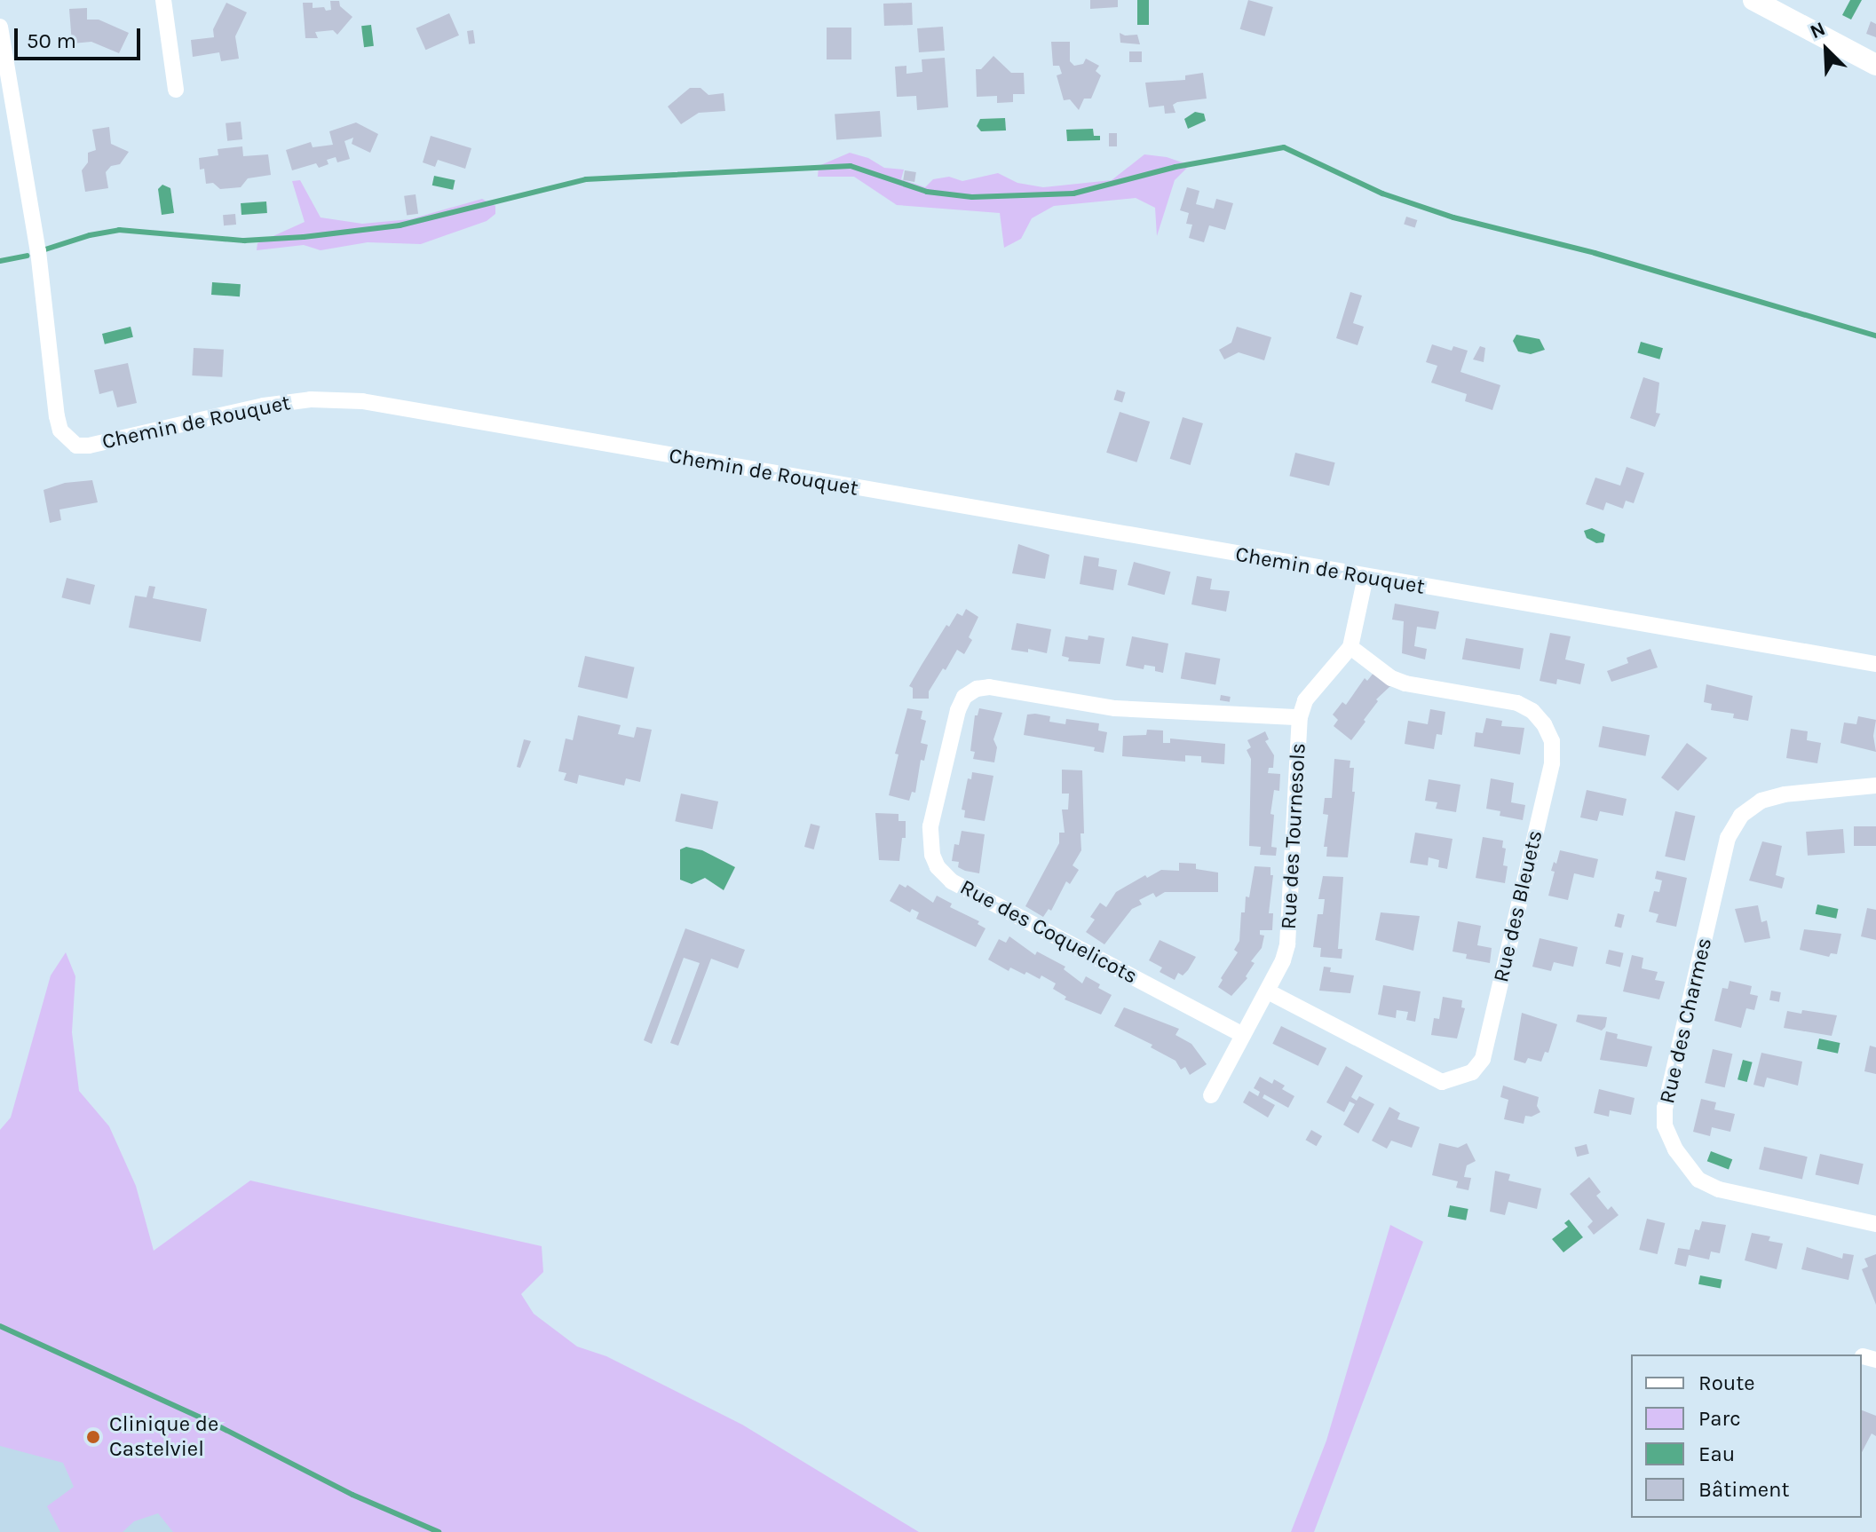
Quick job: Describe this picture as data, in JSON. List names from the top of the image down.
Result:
{
  "streets": {
    "street": [
      "Chemin de Rouquet",
      "Rue des Tournesols",
      "Rue des Bleuets",
      "Rue des Coquelicots",
      "Rue des Charmes"
    ]
  },
  "crossings": [
    ["Chemin de Rouquet", "Rue des Tournesols"],
    ["Rue des Tournesols", "Rue des Bleuets"],
    ["Rue des Tournesols", "Rue des Coquelicots"]
  ],
  "places": ["Clinique de Castelviel"],
  "legend": [
    "Route",
    "Parc",
    "Eau",
    "Bâtiment"
  ],
  "scale_bar": "50 m",
  "north": "top left"
}
